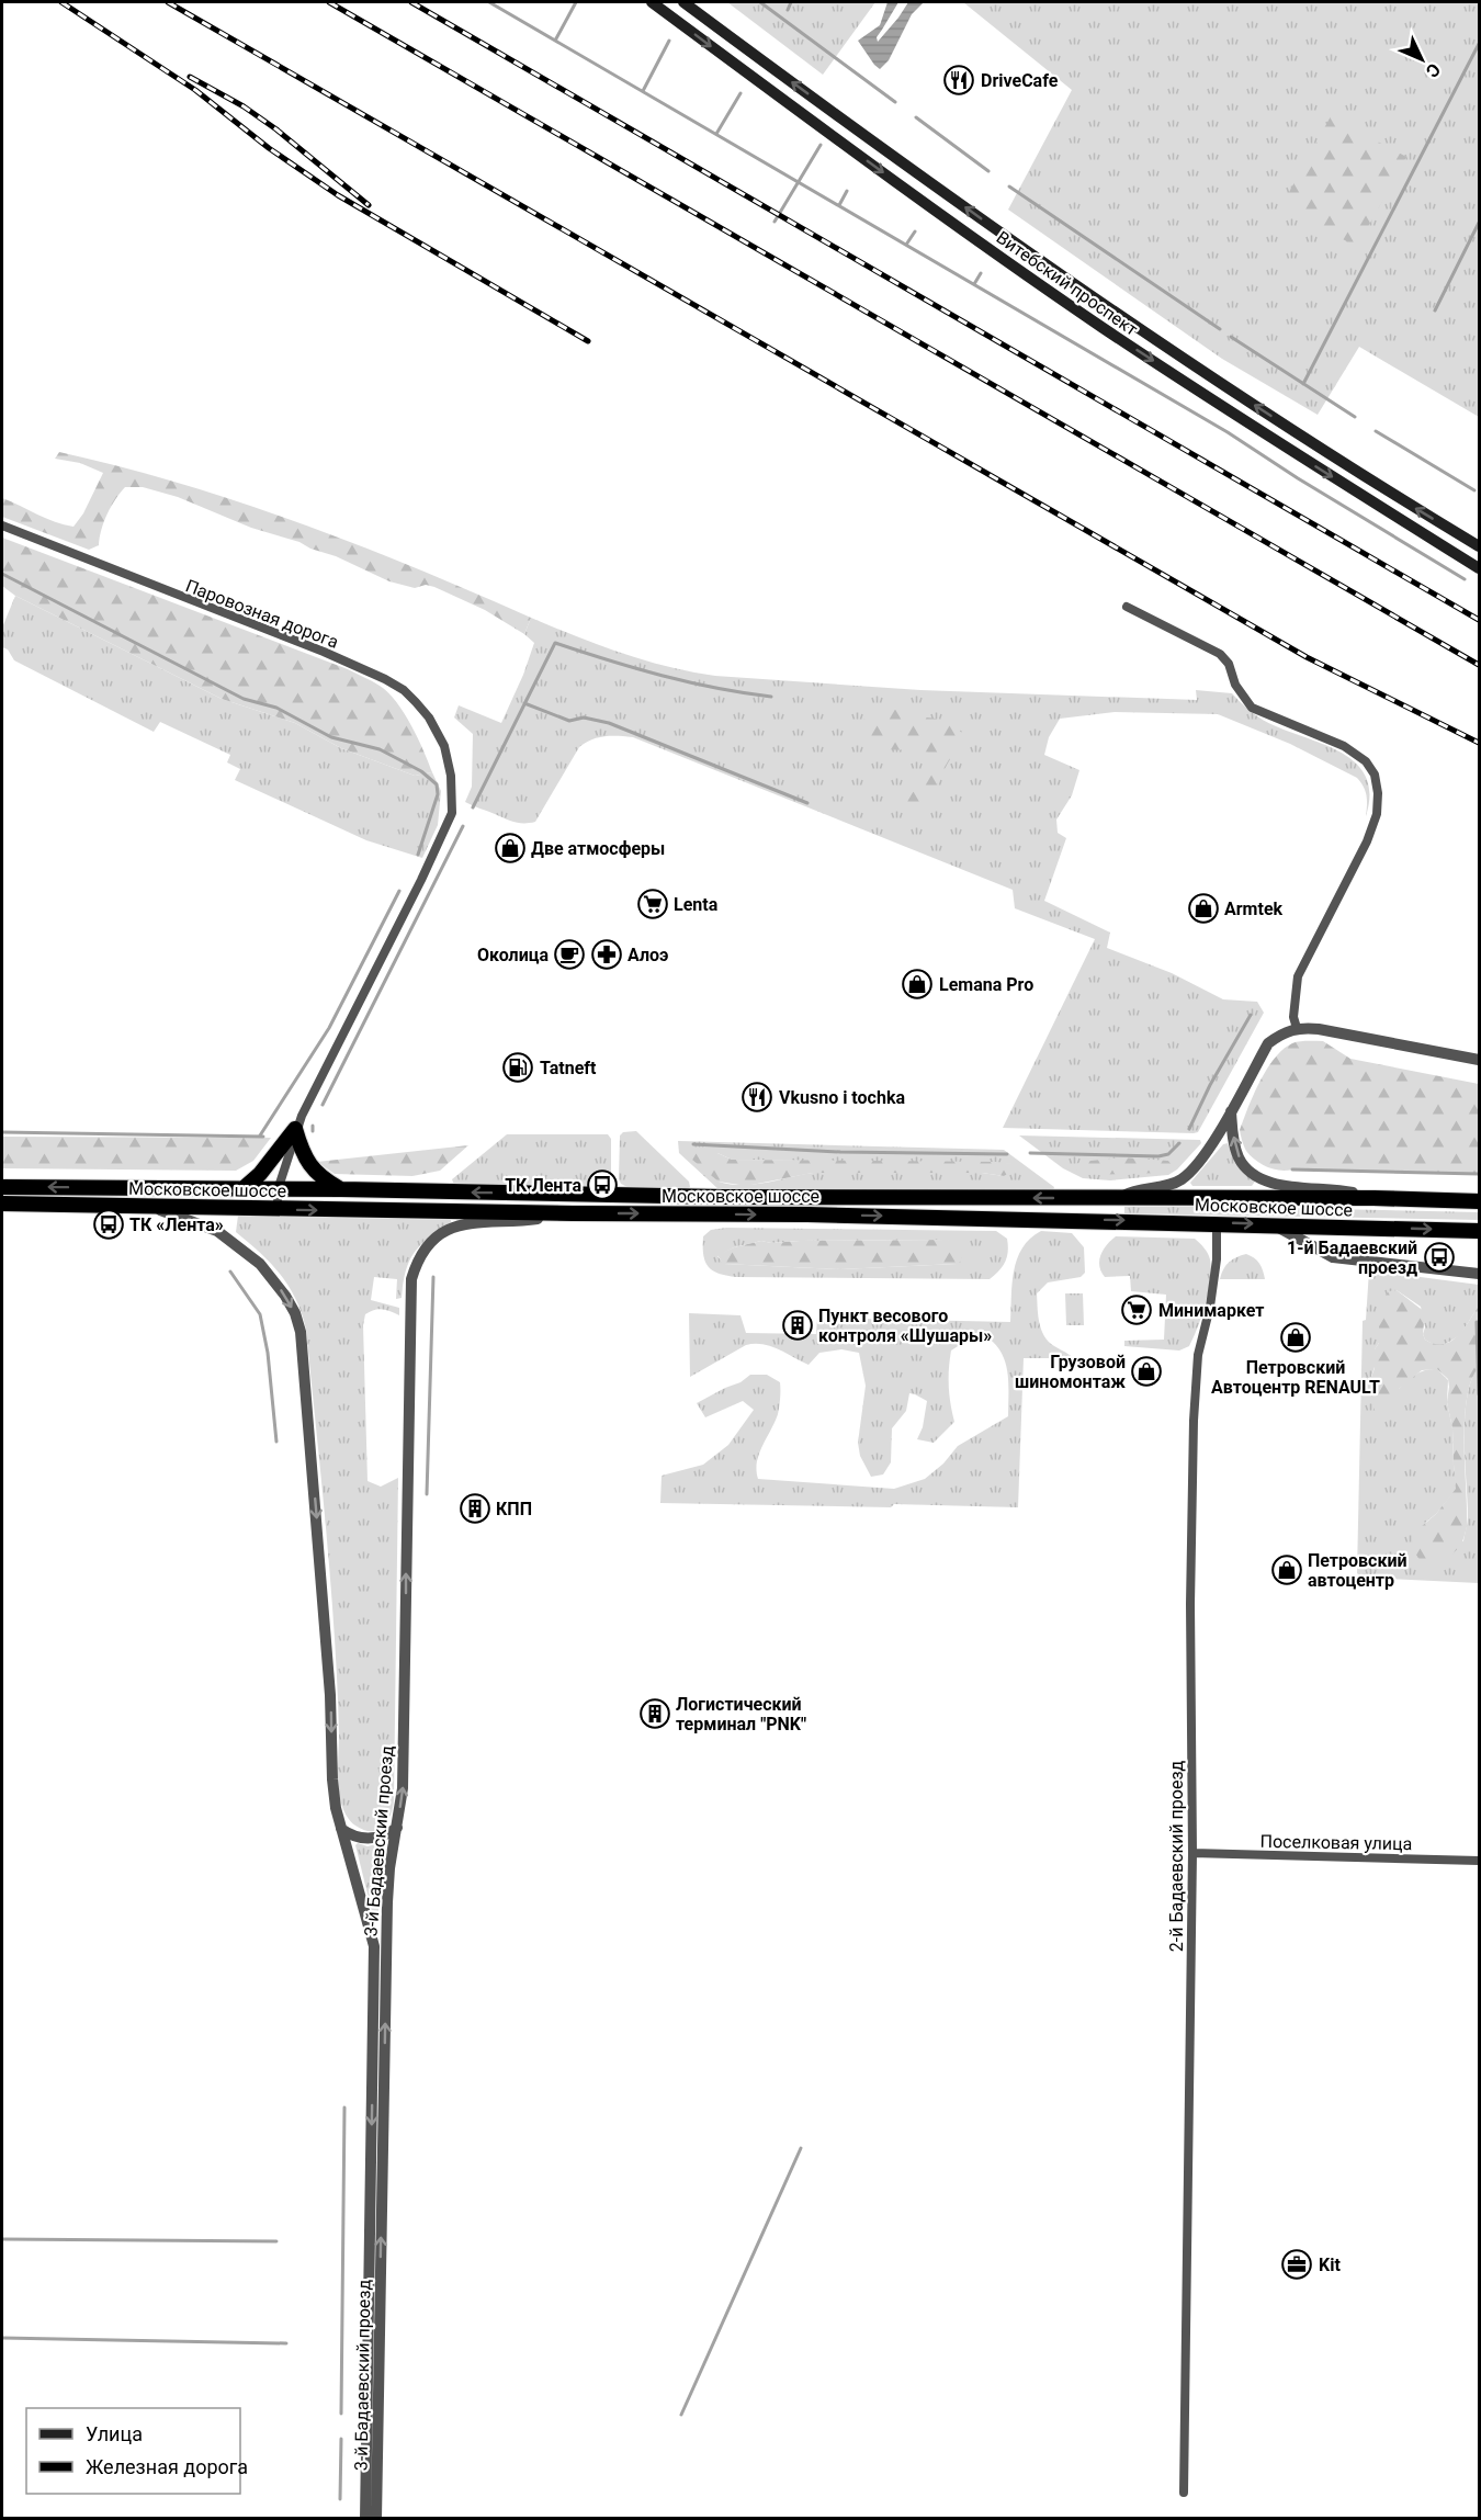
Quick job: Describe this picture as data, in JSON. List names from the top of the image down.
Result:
{
  "streets": {
    "highway": ["Московское шоссе"],
    "main road": ["Витебский проспект"],
    "street": [
      "Паровозная дорога",
      "3-й Бадаевский проезд",
      "Поселковая улица",
      "2-й Бадаевский проезд"
    ]
  },
  "crossings": [
    ["Паровозная дорога", "Московское шоссе"],
    ["Московское шоссе", "3-й Бадаевский проезд"],
    ["Московское шоссе", "2-й Бадаевский проезд"],
    ["Поселковая улица", "2-й Бадаевский проезд"]
  ],
  "places": {
    "restaurant": ["DriveCafe", "Vkusno i tochka"],
    "shop": [
      "Две атмосферы",
      "Armtek",
      "Lemana Pro",
      "Петровский Автоцентр RENAULT",
      "Грузовой шиномонтаж",
      "Петровский автоцентр"
    ],
    "supermarket": ["Lenta", "Минимаркет"],
    "cafe": ["Околица"],
    "pharmacy": ["Алоэ"],
    "fuel station": ["Tatneft"],
    "bus stop": ["ТК Лента", "ТК «Лента»", "1-й Бадаевский проезд"],
    "building": ["Пункт весового контроля «Шушары»", "КПП", "Логистический терминал \"PNK\""],
    "office": ["Kit"]
  },
  "legend": ["Улица", "Железная дорога"],
  "north": "bottom right"
}
